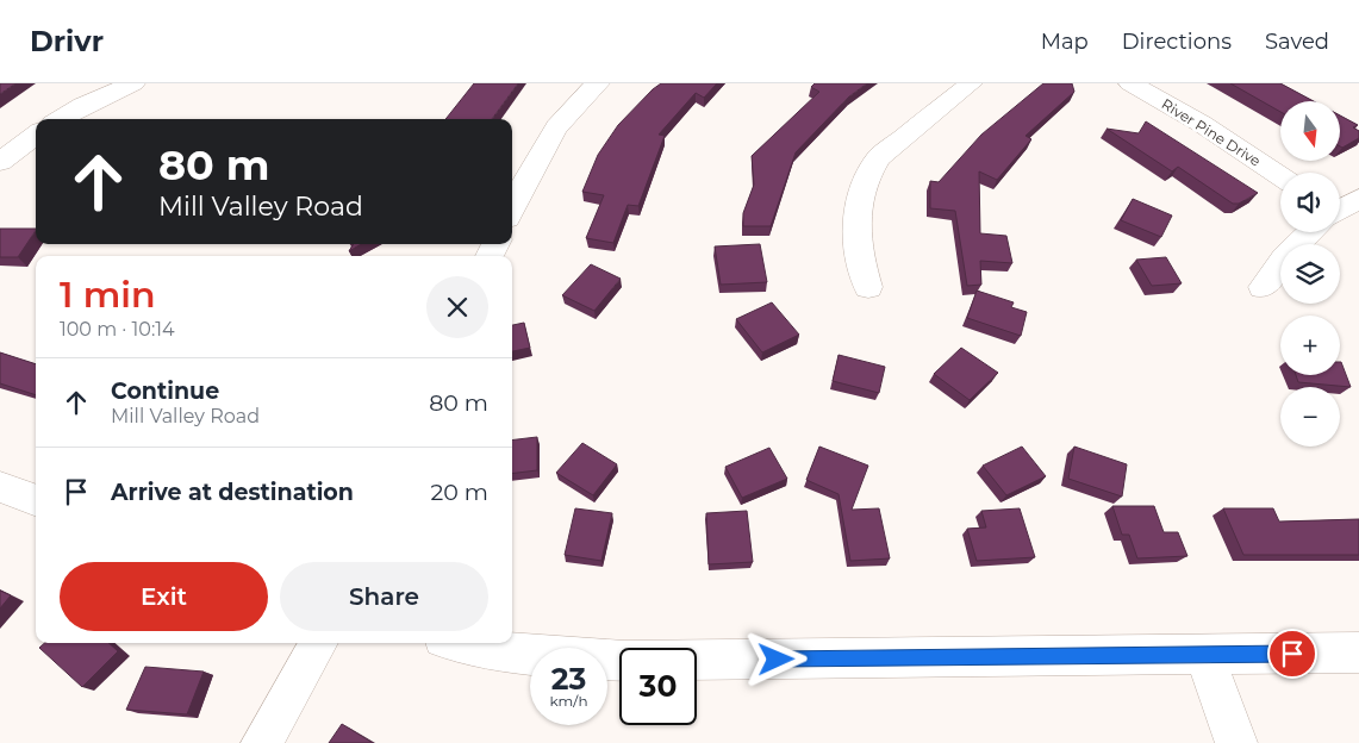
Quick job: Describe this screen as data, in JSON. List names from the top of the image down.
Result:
{
  "streets": {
    "street": ["River Pine Drive"]
  },
  "north": "bottom",
  "page": {
    "header": "Drivr",
    "nav": ["Map", "Directions", "Saved"],
    "map_buttons": ["+", "−"],
    "turn": ["80 m", "Mill Valley Road"],
    "heading": ["1 min", "100 m · 10:14"],
    "list": [
      {
        "name": "Continue",
        "note": "Mill Valley Road",
        "value": "80 m"
      },
      {
        "name": "Arrive at destination",
        "value": "20 m"
      }
    ],
    "buttons": ["Exit", "Share"],
    "speed": "23 km/h",
    "limit": "30"
  }
}
